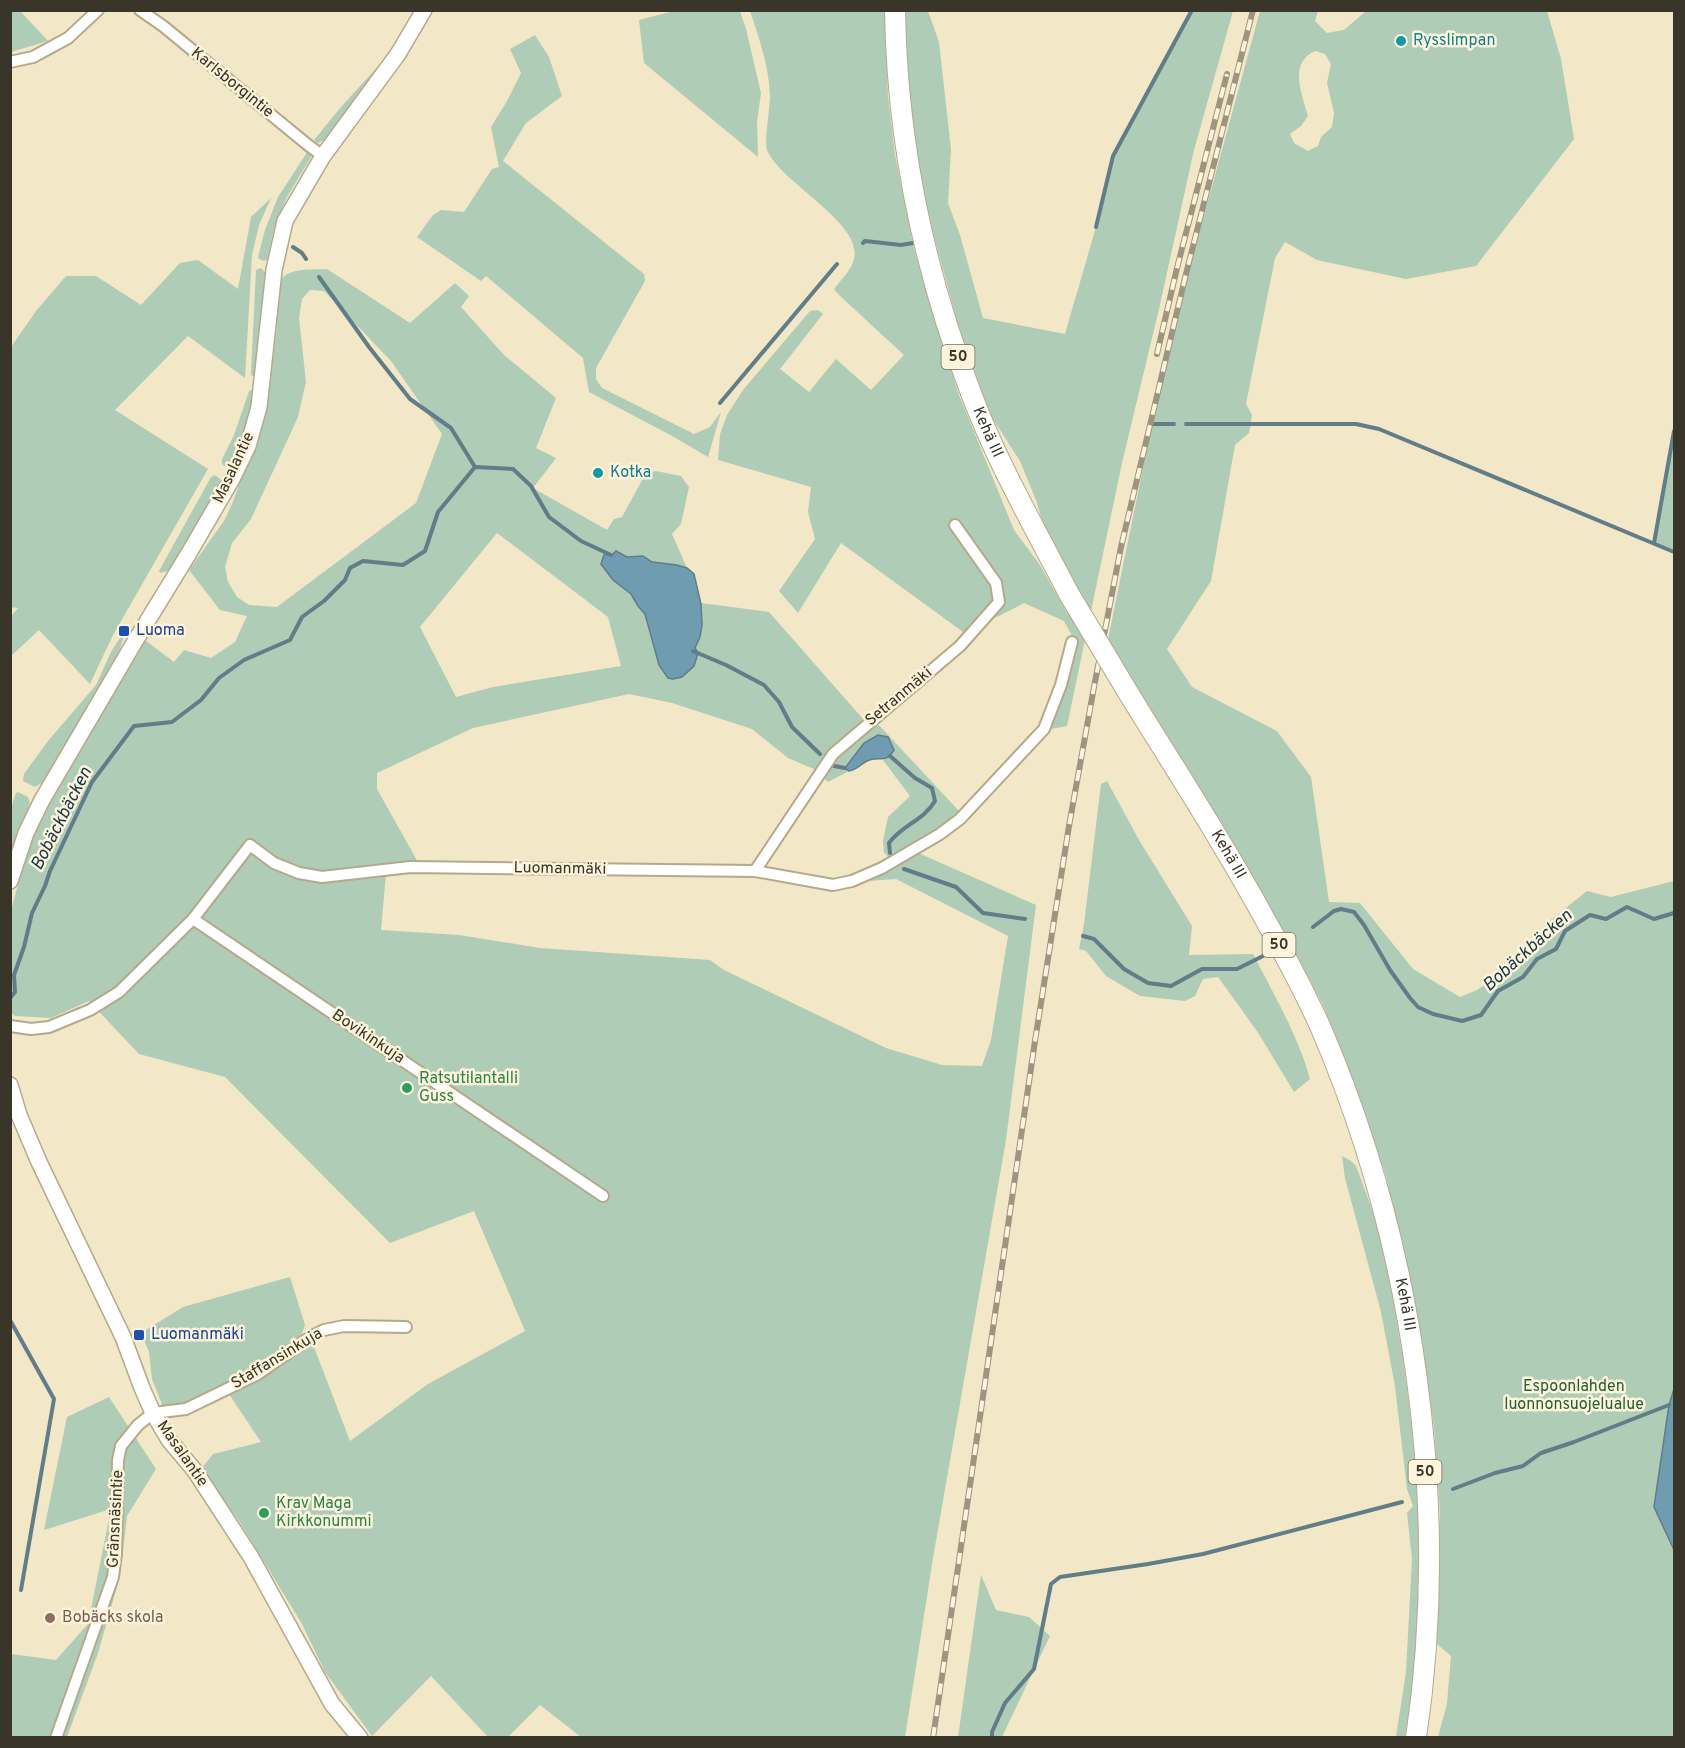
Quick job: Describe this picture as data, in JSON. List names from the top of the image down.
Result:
{
  "streets": {
    "highway": ["50", "Kehä III"],
    "street": [
      "Karlsborgintie",
      "Masalantie",
      "Setranmäki",
      "Luomanmäki",
      "Bovikinkuja",
      "Staffansinkuja",
      "Gränsnäsintie"
    ]
  },
  "crossings": [
    ["Karlsborgintie", "Masalantie"],
    ["Masalantie", "Staffansinkuja"],
    ["Masalantie", "Gränsnäsintie"],
    ["Setranmäki", "Luomanmäki"],
    ["Luomanmäki", "Bovikinkuja"],
    ["Staffansinkuja", "Gränsnäsintie"]
  ],
  "water": ["Bobäckbäcken"],
  "parks": ["Espoonlahden luonnonsuojelualue"],
  "places": {
    "other": [
      "Rysslimpan",
      "Kotka",
      "Ratsutilantalli Guss",
      "Krav Maga Kirkkonummi",
      "Bobäcks skola"
    ],
    "transit": ["Luoma", "Luomanmäki"]
  }
}
